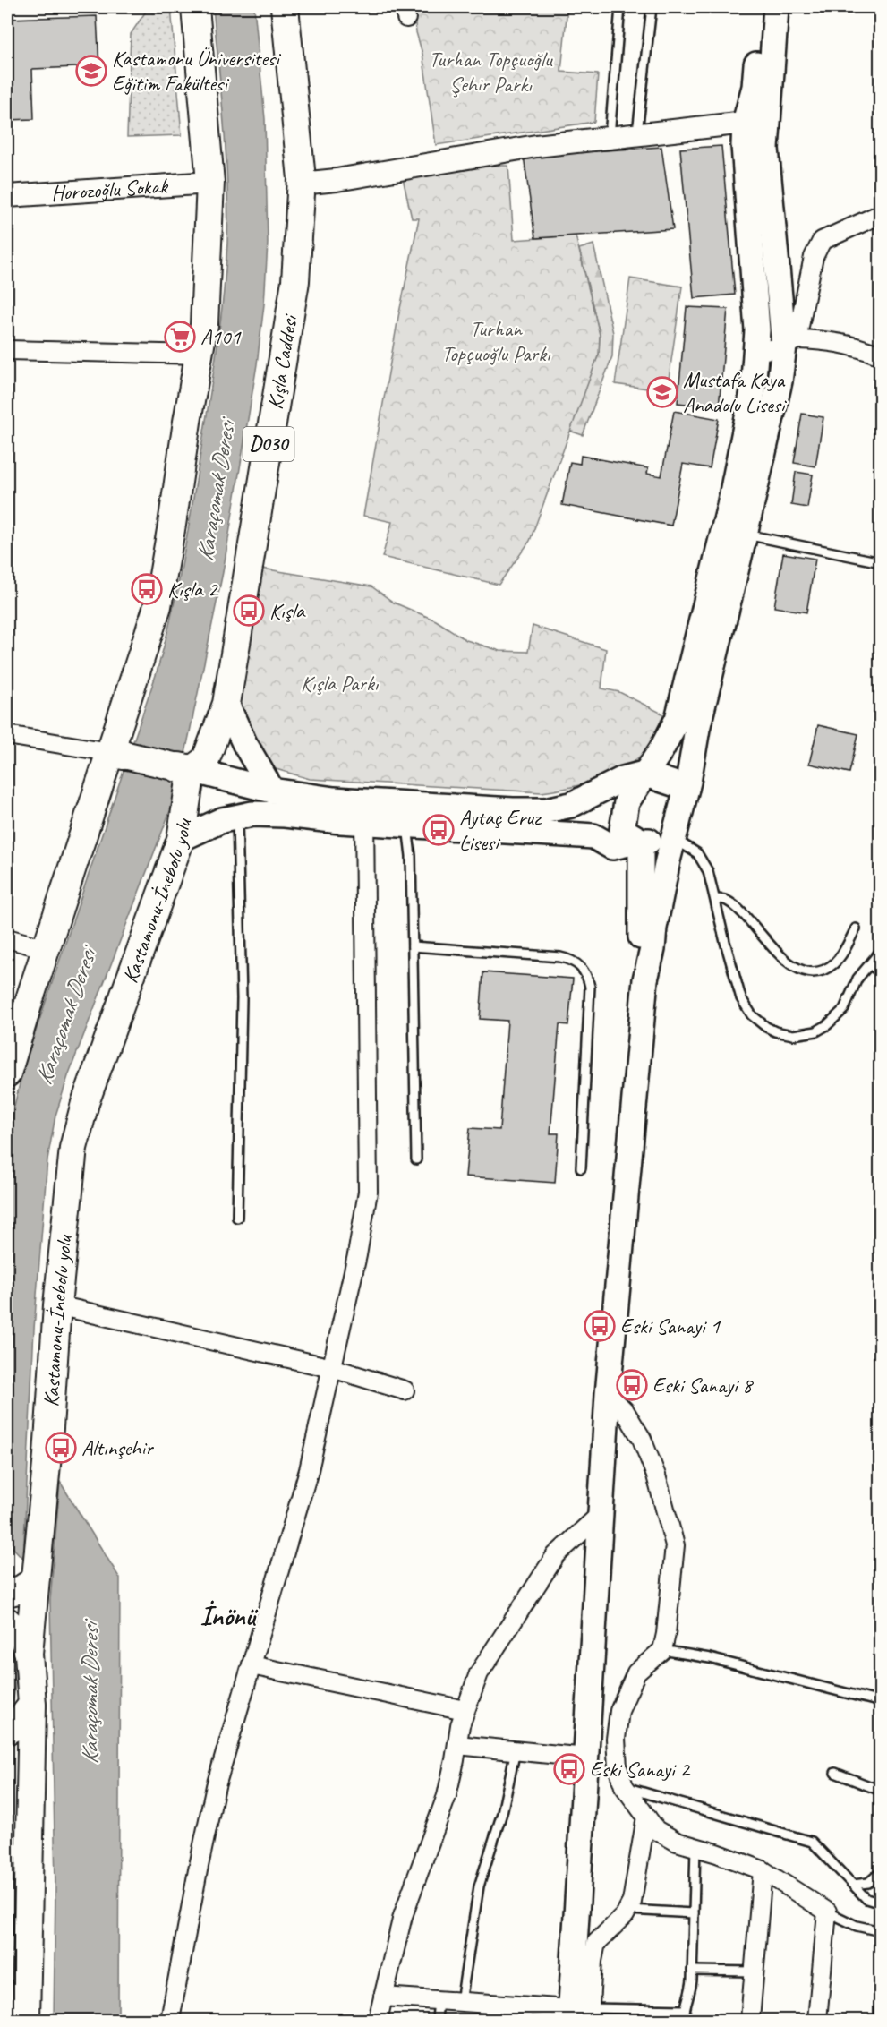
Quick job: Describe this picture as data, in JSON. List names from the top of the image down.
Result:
{
  "streets": {
    "main road": ["Kışla Caddesi", "D030", "Kastamonu-İnebolu yolu"],
    "street": ["Horozoğlu Sokak"]
  },
  "crossings": [
    ["Kışla Caddesi", "Kastamonu-İnebolu yolu"]
  ],
  "districts": ["İnönü"],
  "water": ["Karaçomak Deresi"],
  "parks": ["Turhan Topçuoğlu Şehir Parkı", "Turhan Topçuoğlu Parkı", "Kışla Parkı"],
  "places": {
    "school or university": ["Kastamonu Üniversitesi Eğitim Fakültesi", "Mustafa Kaya Anadolu Lisesi"],
    "supermarket": ["A101"],
    "bus stop": [
      "Kışla 2",
      "Kışla",
      "Aytaç Eruz Lisesi",
      "Eski Sanayi 1",
      "Eski Sanayi 8",
      "Altınşehir",
      "Eski Sanayi 2"
    ]
  }
}
